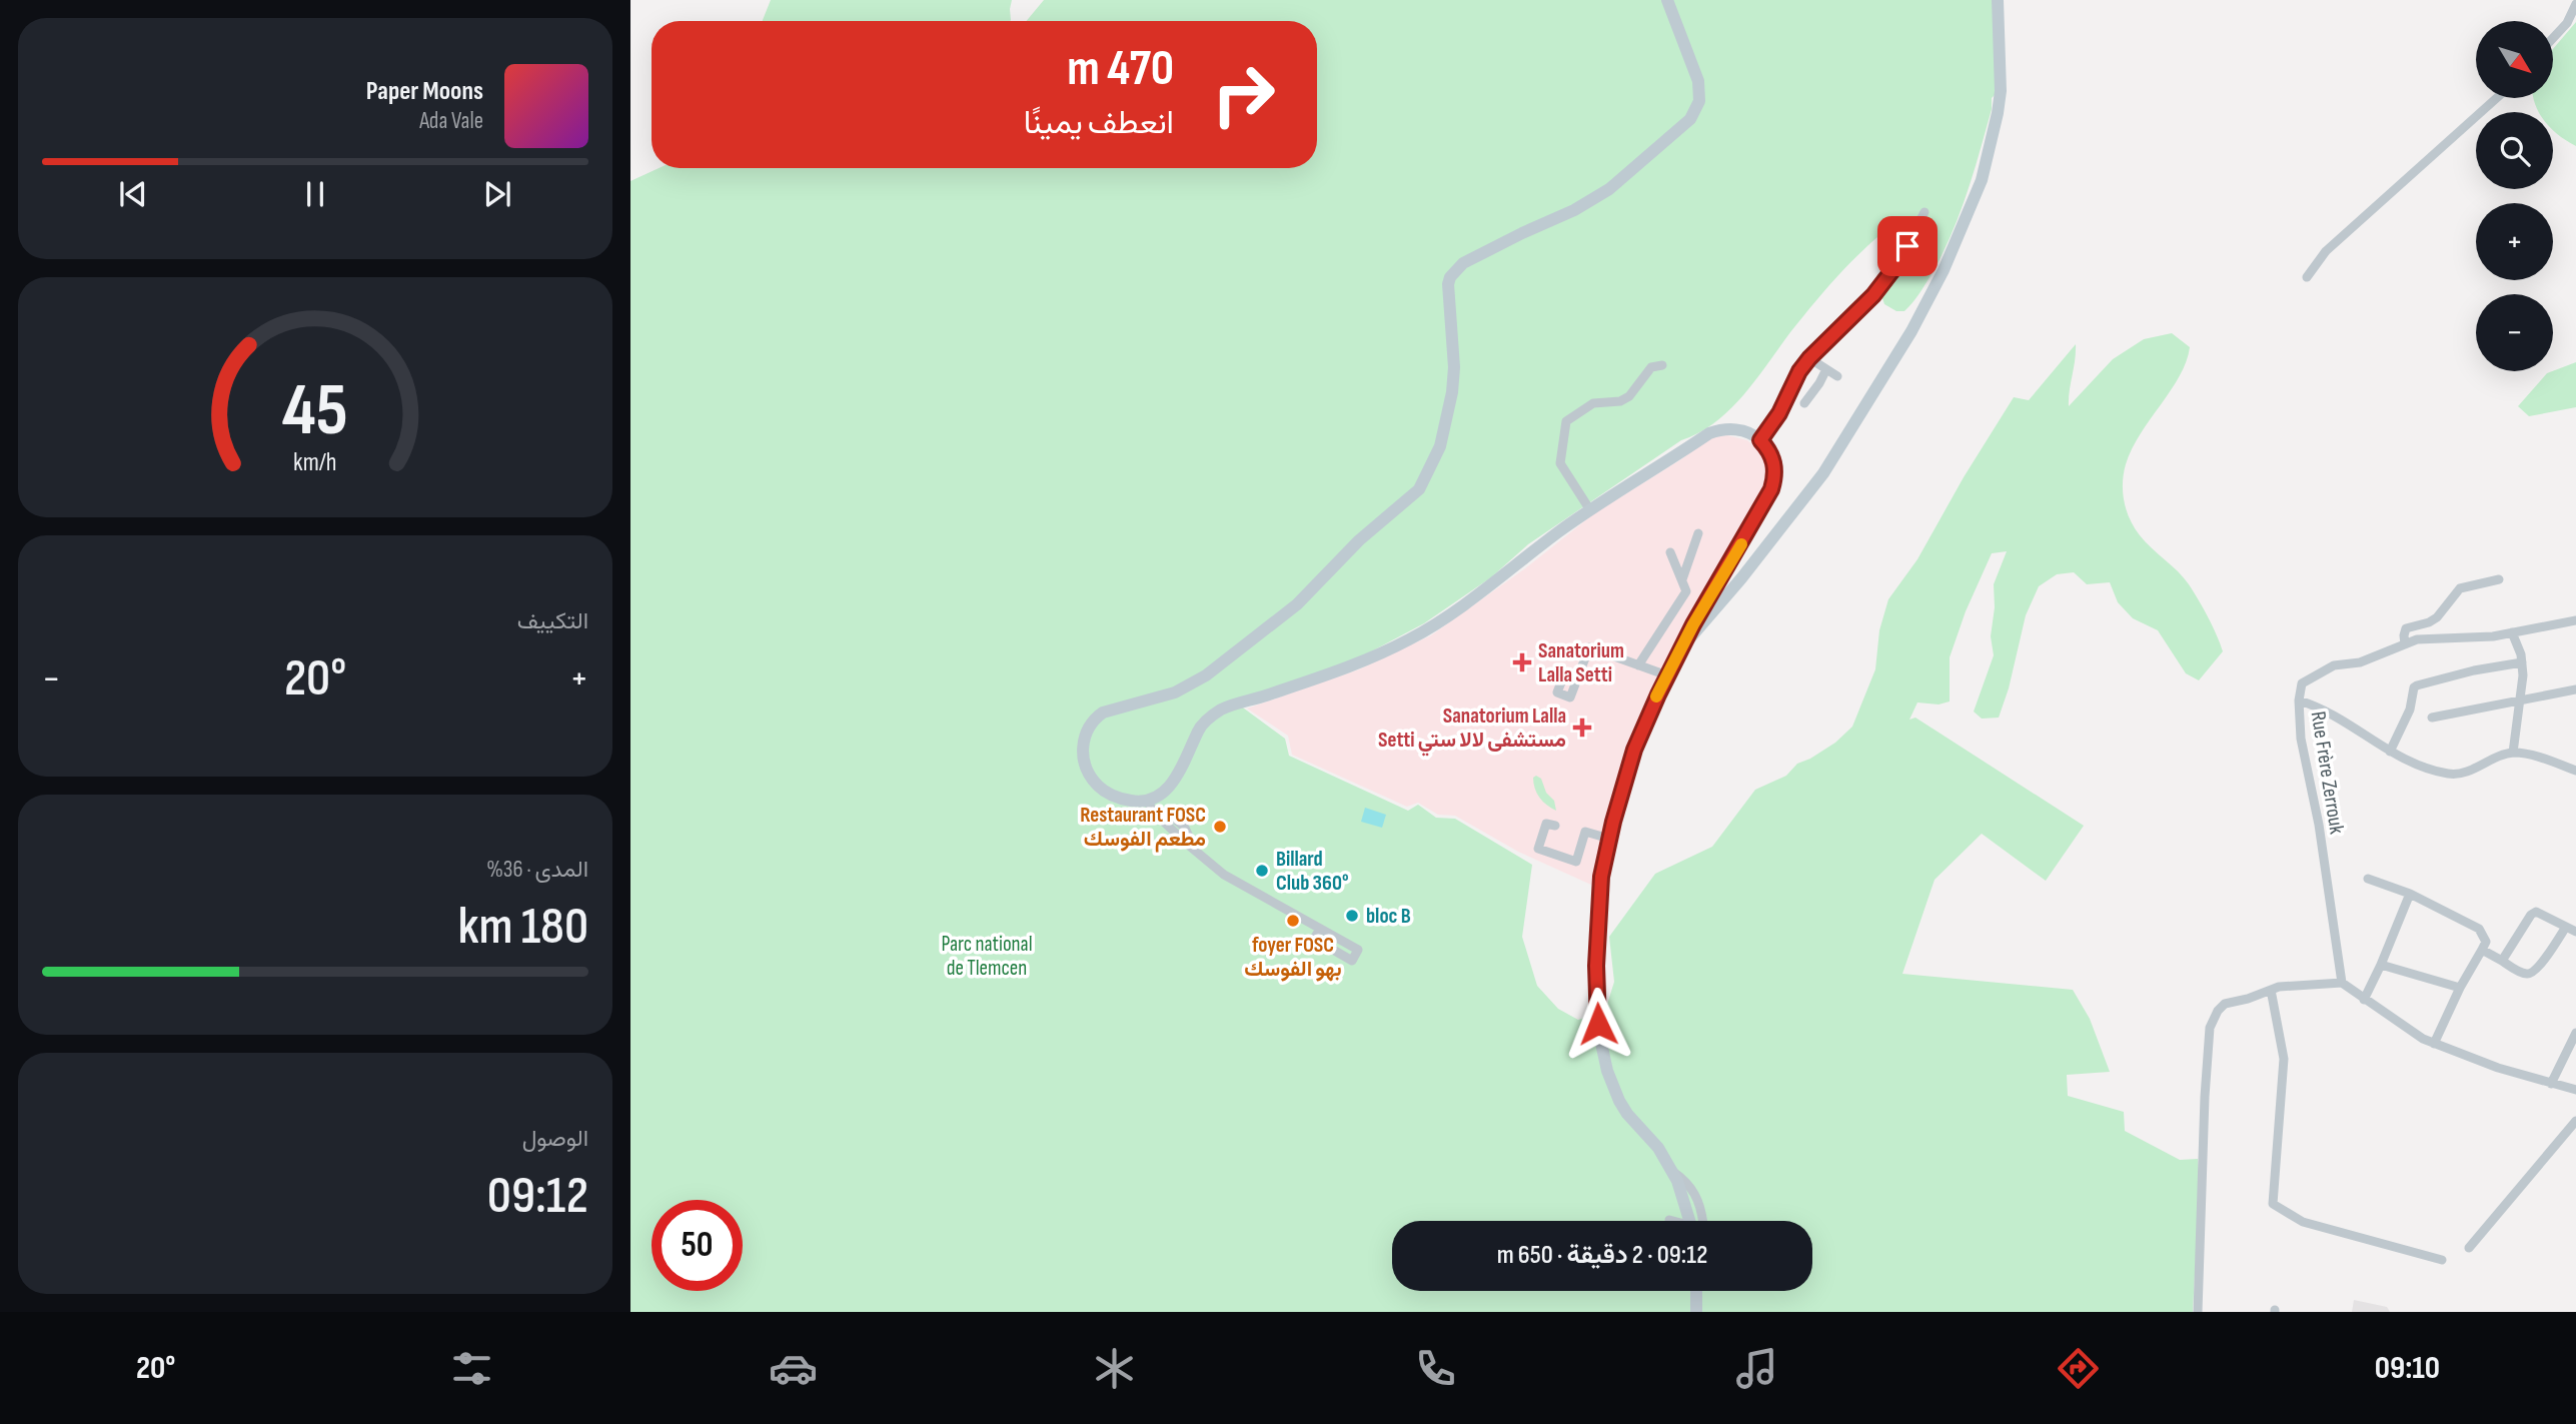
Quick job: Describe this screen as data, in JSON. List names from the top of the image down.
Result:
{
  "streets": {
    "street": ["Rue Frère Zerrouk"]
  },
  "parks": ["Parc national de Tlemcen"],
  "places": {
    "health": ["Sanatorium Lalla Setti", "Sanatorium Lalla Setti مستشفى لالا ستي"],
    "other": [
      "Restaurant FOSC مطعم الفوسك",
      "Billard Club 360°",
      "bloc B",
      "foyer FOSC بهو الفوسك"
    ]
  },
  "north": "bottom right",
  "page": {
    "map_buttons": ["+", "−"],
    "turn": ["470 m", "انعطف يمينًا"],
    "song": ["Paper Moons", "Ada Vale"],
    "tile": [
      "التكييف",
      ["المدى · 36%", "180 km"],
      ["الوصول", "09:12"]
    ],
    "heat": ["−", "20°", "+"],
    "limit": "50",
    "trip": "09:12 · 2 دقيقة · 650 m",
    "tabs": ["09:10", "20°"],
    "gauge": ["45", "km/h"]
  }
}
